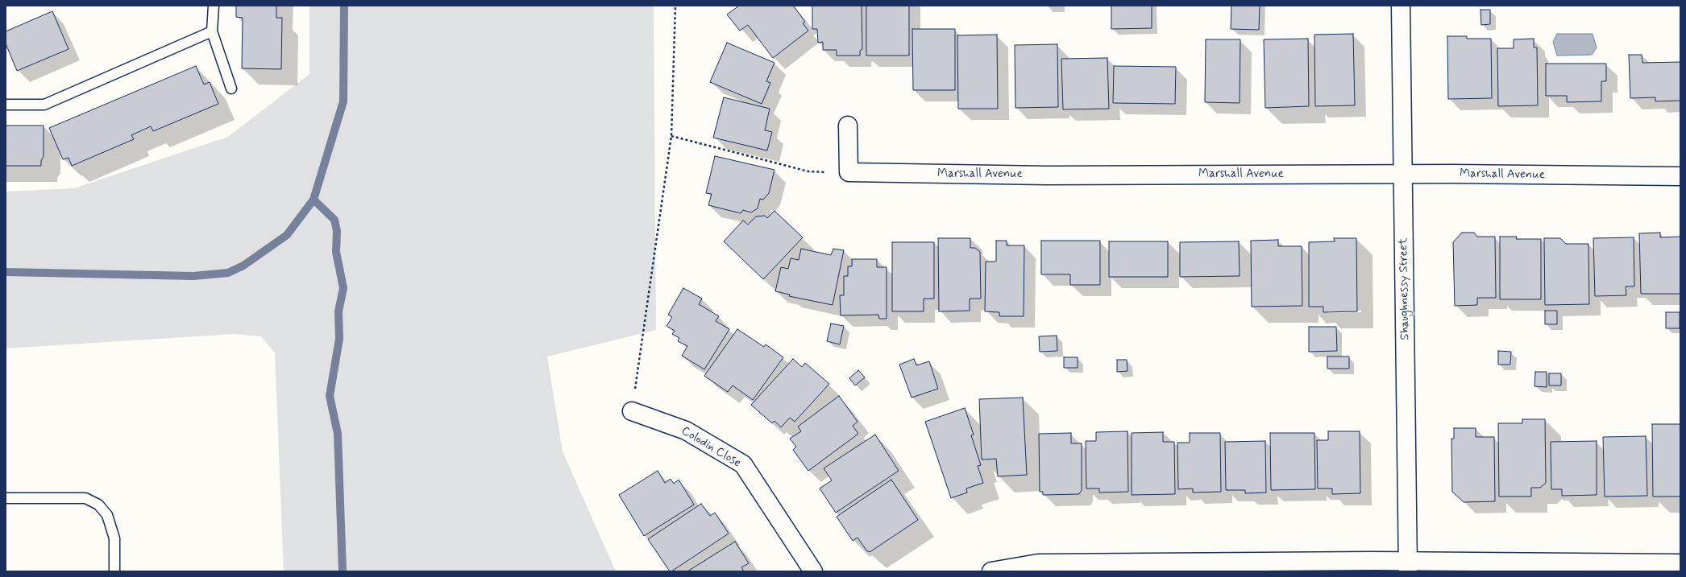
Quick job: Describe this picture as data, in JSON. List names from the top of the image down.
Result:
{
  "streets": {
    "street": ["Marshall Avenue", "Shaughnessy Street", "Colodin Close"]
  },
  "crossings": [
    ["Marshall Avenue", "Shaughnessy Street"]
  ]
}
